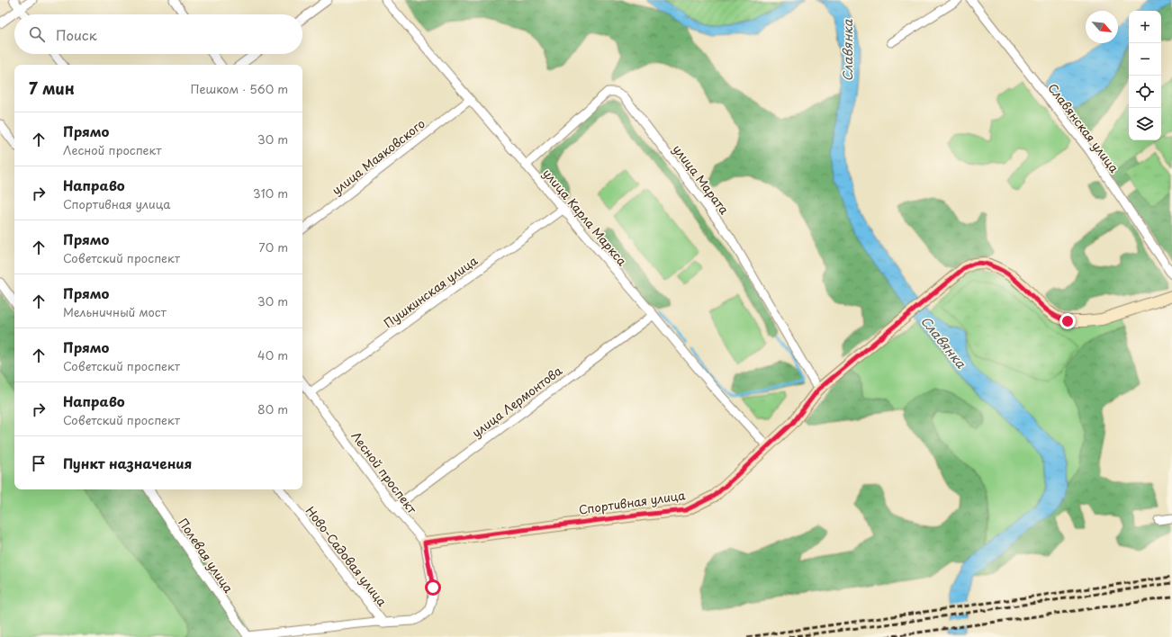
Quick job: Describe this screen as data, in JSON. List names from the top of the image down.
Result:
{
  "streets": {
    "street": [
      "Славянская улица",
      "улица Маяковского",
      "улица Марата",
      "улица Карла Маркса",
      "Пушкинская улица",
      "улица Лермонтова",
      "Лесной проспект",
      "Спортивная улица",
      "Полевая улица",
      "Ново-Садовая улица"
    ]
  },
  "crossings": [
    ["улица Маяковского", "улица Карла Маркса"],
    ["улица Марата", "улица Карла Маркса"],
    ["улица Марата", "Спортивная улица"],
    ["улица Карла Маркса", "Пушкинская улица"],
    ["улица Карла Маркса", "улица Лермонтова"],
    ["улица Карла Маркса", "Спортивная улица"],
    ["Пушкинская улица", "Лесной проспект"],
    ["улица Лермонтова", "Лесной проспект"],
    ["Лесной проспект", "Спортивная улица"]
  ],
  "water": ["Славянка"],
  "north": "bottom right",
  "page": {
    "map_buttons": ["+", "−"],
    "search": "Поиск",
    "heading": ["7 мин", "Пешком · 560 m"],
    "list": [
      ["Прямо", "Лесной проспект", "30 m"],
      ["Направо", "Спортивная улица", "310 m"],
      ["Прямо", "Советский проспект", "70 m"],
      ["Прямо", "Мельничный мост", "30 m"],
      ["Прямо", "Советский проспект", "40 m"],
      ["Направо", "Советский проспект", "80 m"],
      "Пункт назначения"
    ]
  }
}
